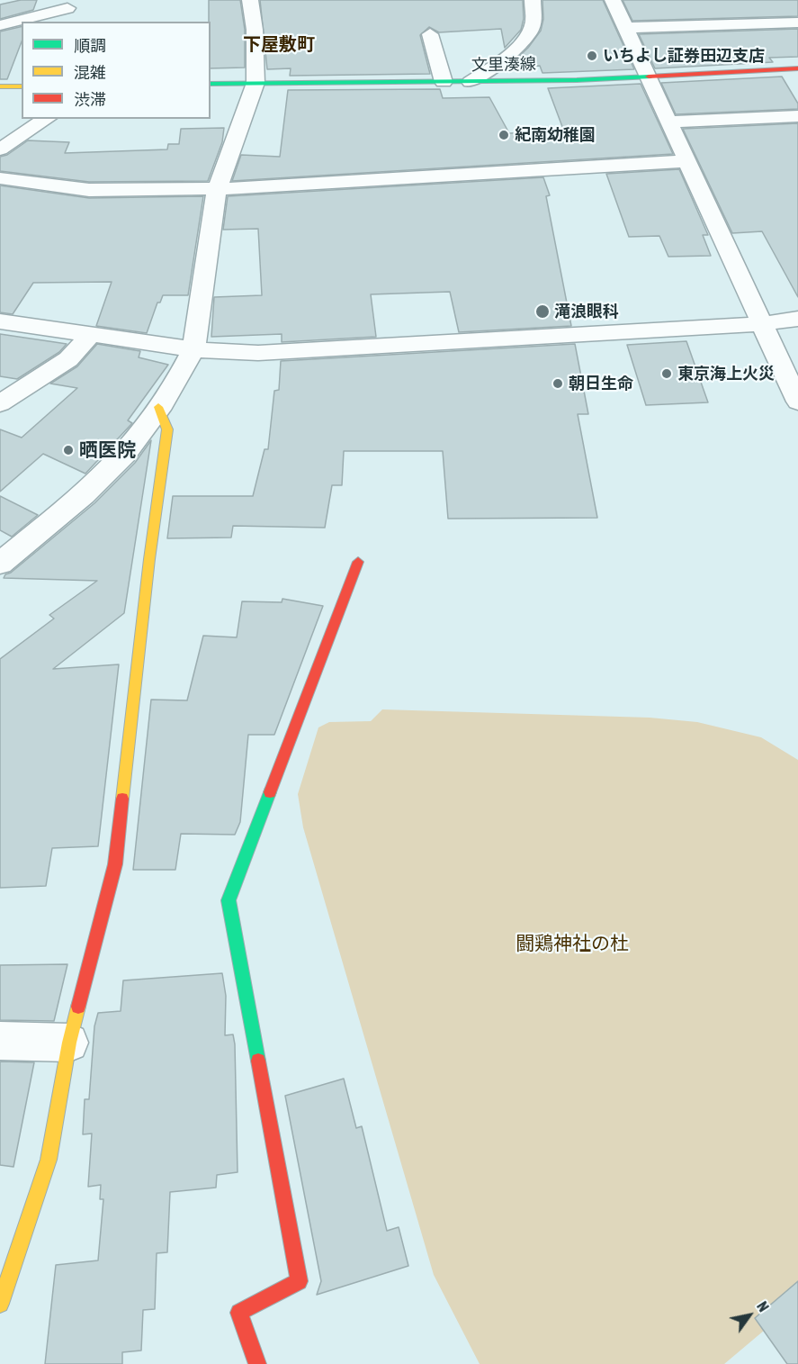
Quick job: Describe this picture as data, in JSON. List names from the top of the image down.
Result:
{
  "streets": {
    "street": ["文里湊線"]
  },
  "districts": ["下屋敷町"],
  "parks": ["闘鶏神社の杜"],
  "places": [
    "いちよし証券田辺支店",
    "紀南幼稚園",
    "滝浪眼科",
    "東京海上火災",
    "朝日生命",
    "晒医院"
  ],
  "legend": ["順調", "混雑", "渋滞"],
  "north": "top right"
}
